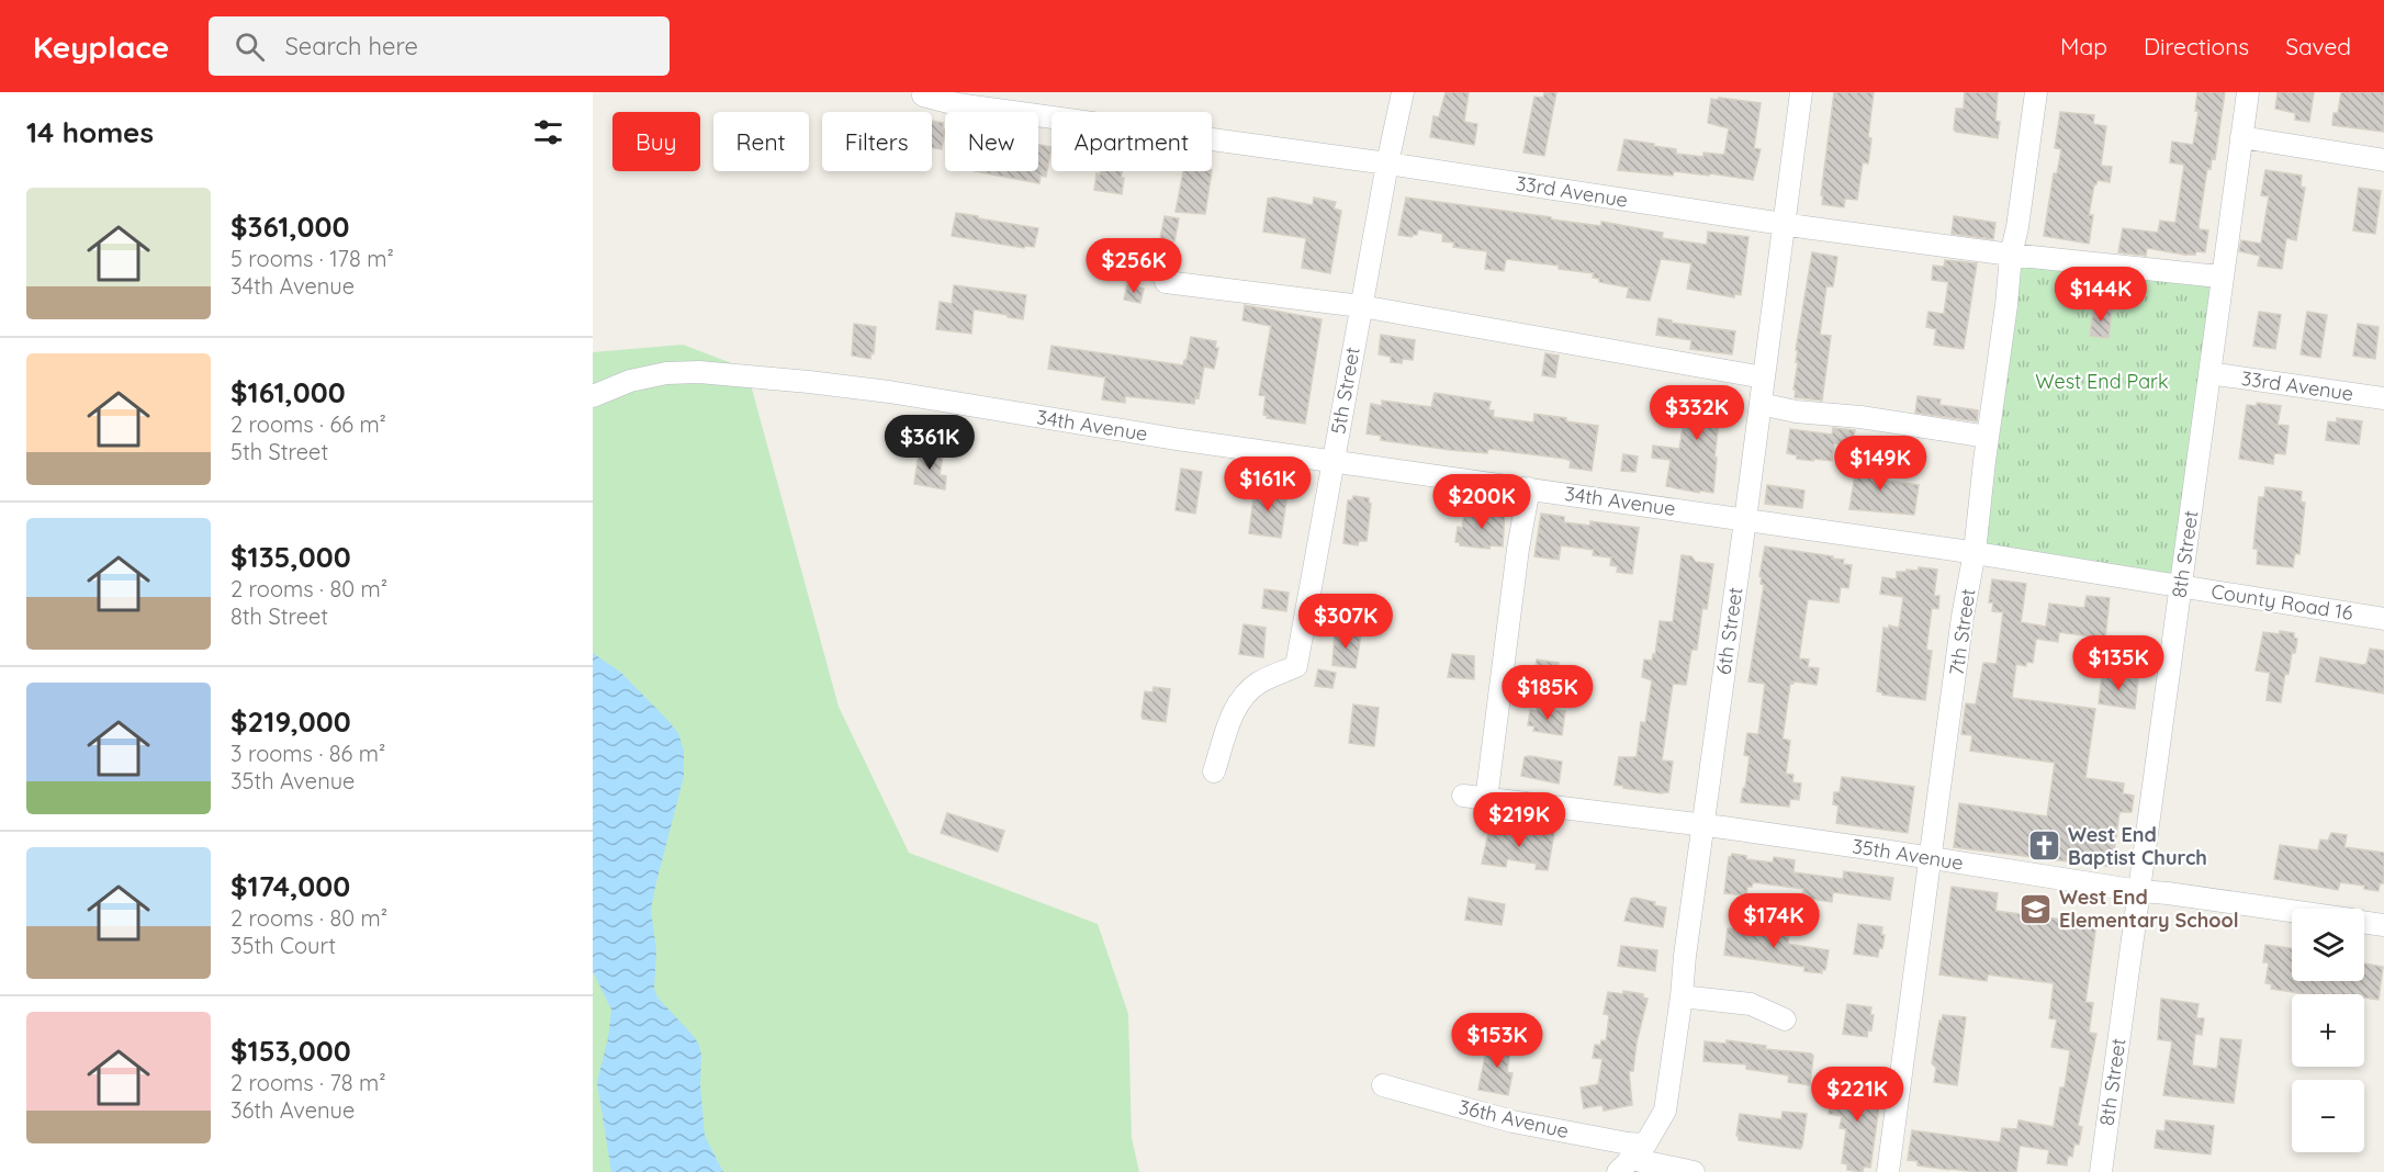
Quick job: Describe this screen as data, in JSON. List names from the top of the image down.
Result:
{
  "streets": {
    "street": [
      "33rd Avenue",
      "5th Street",
      "34th Avenue",
      "8th Street",
      "County Road 16",
      "6th Street",
      "7th Street",
      "35th Avenue",
      "36th Avenue"
    ]
  },
  "crossings": [
    ["33rd Avenue", "5th Street"],
    ["33rd Avenue", "8th Street"],
    ["33rd Avenue", "6th Street"],
    ["33rd Avenue", "7th Street"],
    ["5th Street", "34th Avenue"],
    ["34th Avenue", "8th Street"],
    ["34th Avenue", "County Road 16"],
    ["34th Avenue", "6th Street"],
    ["34th Avenue", "7th Street"],
    ["8th Street", "County Road 16"],
    ["8th Street", "35th Avenue"],
    ["6th Street", "35th Avenue"],
    ["6th Street", "36th Avenue"],
    ["7th Street", "35th Avenue"]
  ],
  "parks": ["West End Park"],
  "places": {
    "church": ["West End Baptist Church"],
    "school or university": ["West End Elementary School"]
  },
  "page": {
    "header": "Keyplace",
    "search": "Search here",
    "nav": ["Map", "Directions", "Saved"],
    "heading": "14 homes",
    "chip": [
      "Buy",
      "Rent",
      "Filters",
      "New",
      "Apartment"
    ],
    "list": [
      {
        "name": "$361,000",
        "note": "5 rooms · 178 m² · 34th Avenue"
      },
      {
        "name": "$161,000",
        "note": "2 rooms · 66 m² · 5th Street"
      },
      {
        "name": "$135,000",
        "note": "2 rooms · 80 m² · 8th Street"
      },
      {
        "name": "$219,000",
        "note": "3 rooms · 86 m² · 35th Avenue"
      },
      {
        "name": "$174,000",
        "note": "2 rooms · 80 m² · 35th Court"
      },
      {
        "name": "$153,000",
        "note": "2 rooms · 78 m² · 36th Avenue"
      }
    ],
    "price": [
      "$256K",
      "$144K",
      "$332K",
      "$361K",
      "$149K",
      "$161K",
      "$200K",
      "$307K",
      "$135K",
      "$185K",
      "$219K",
      "$174K",
      "$153K",
      "$221K"
    ],
    "map_buttons": ["+", "−"]
  }
}
